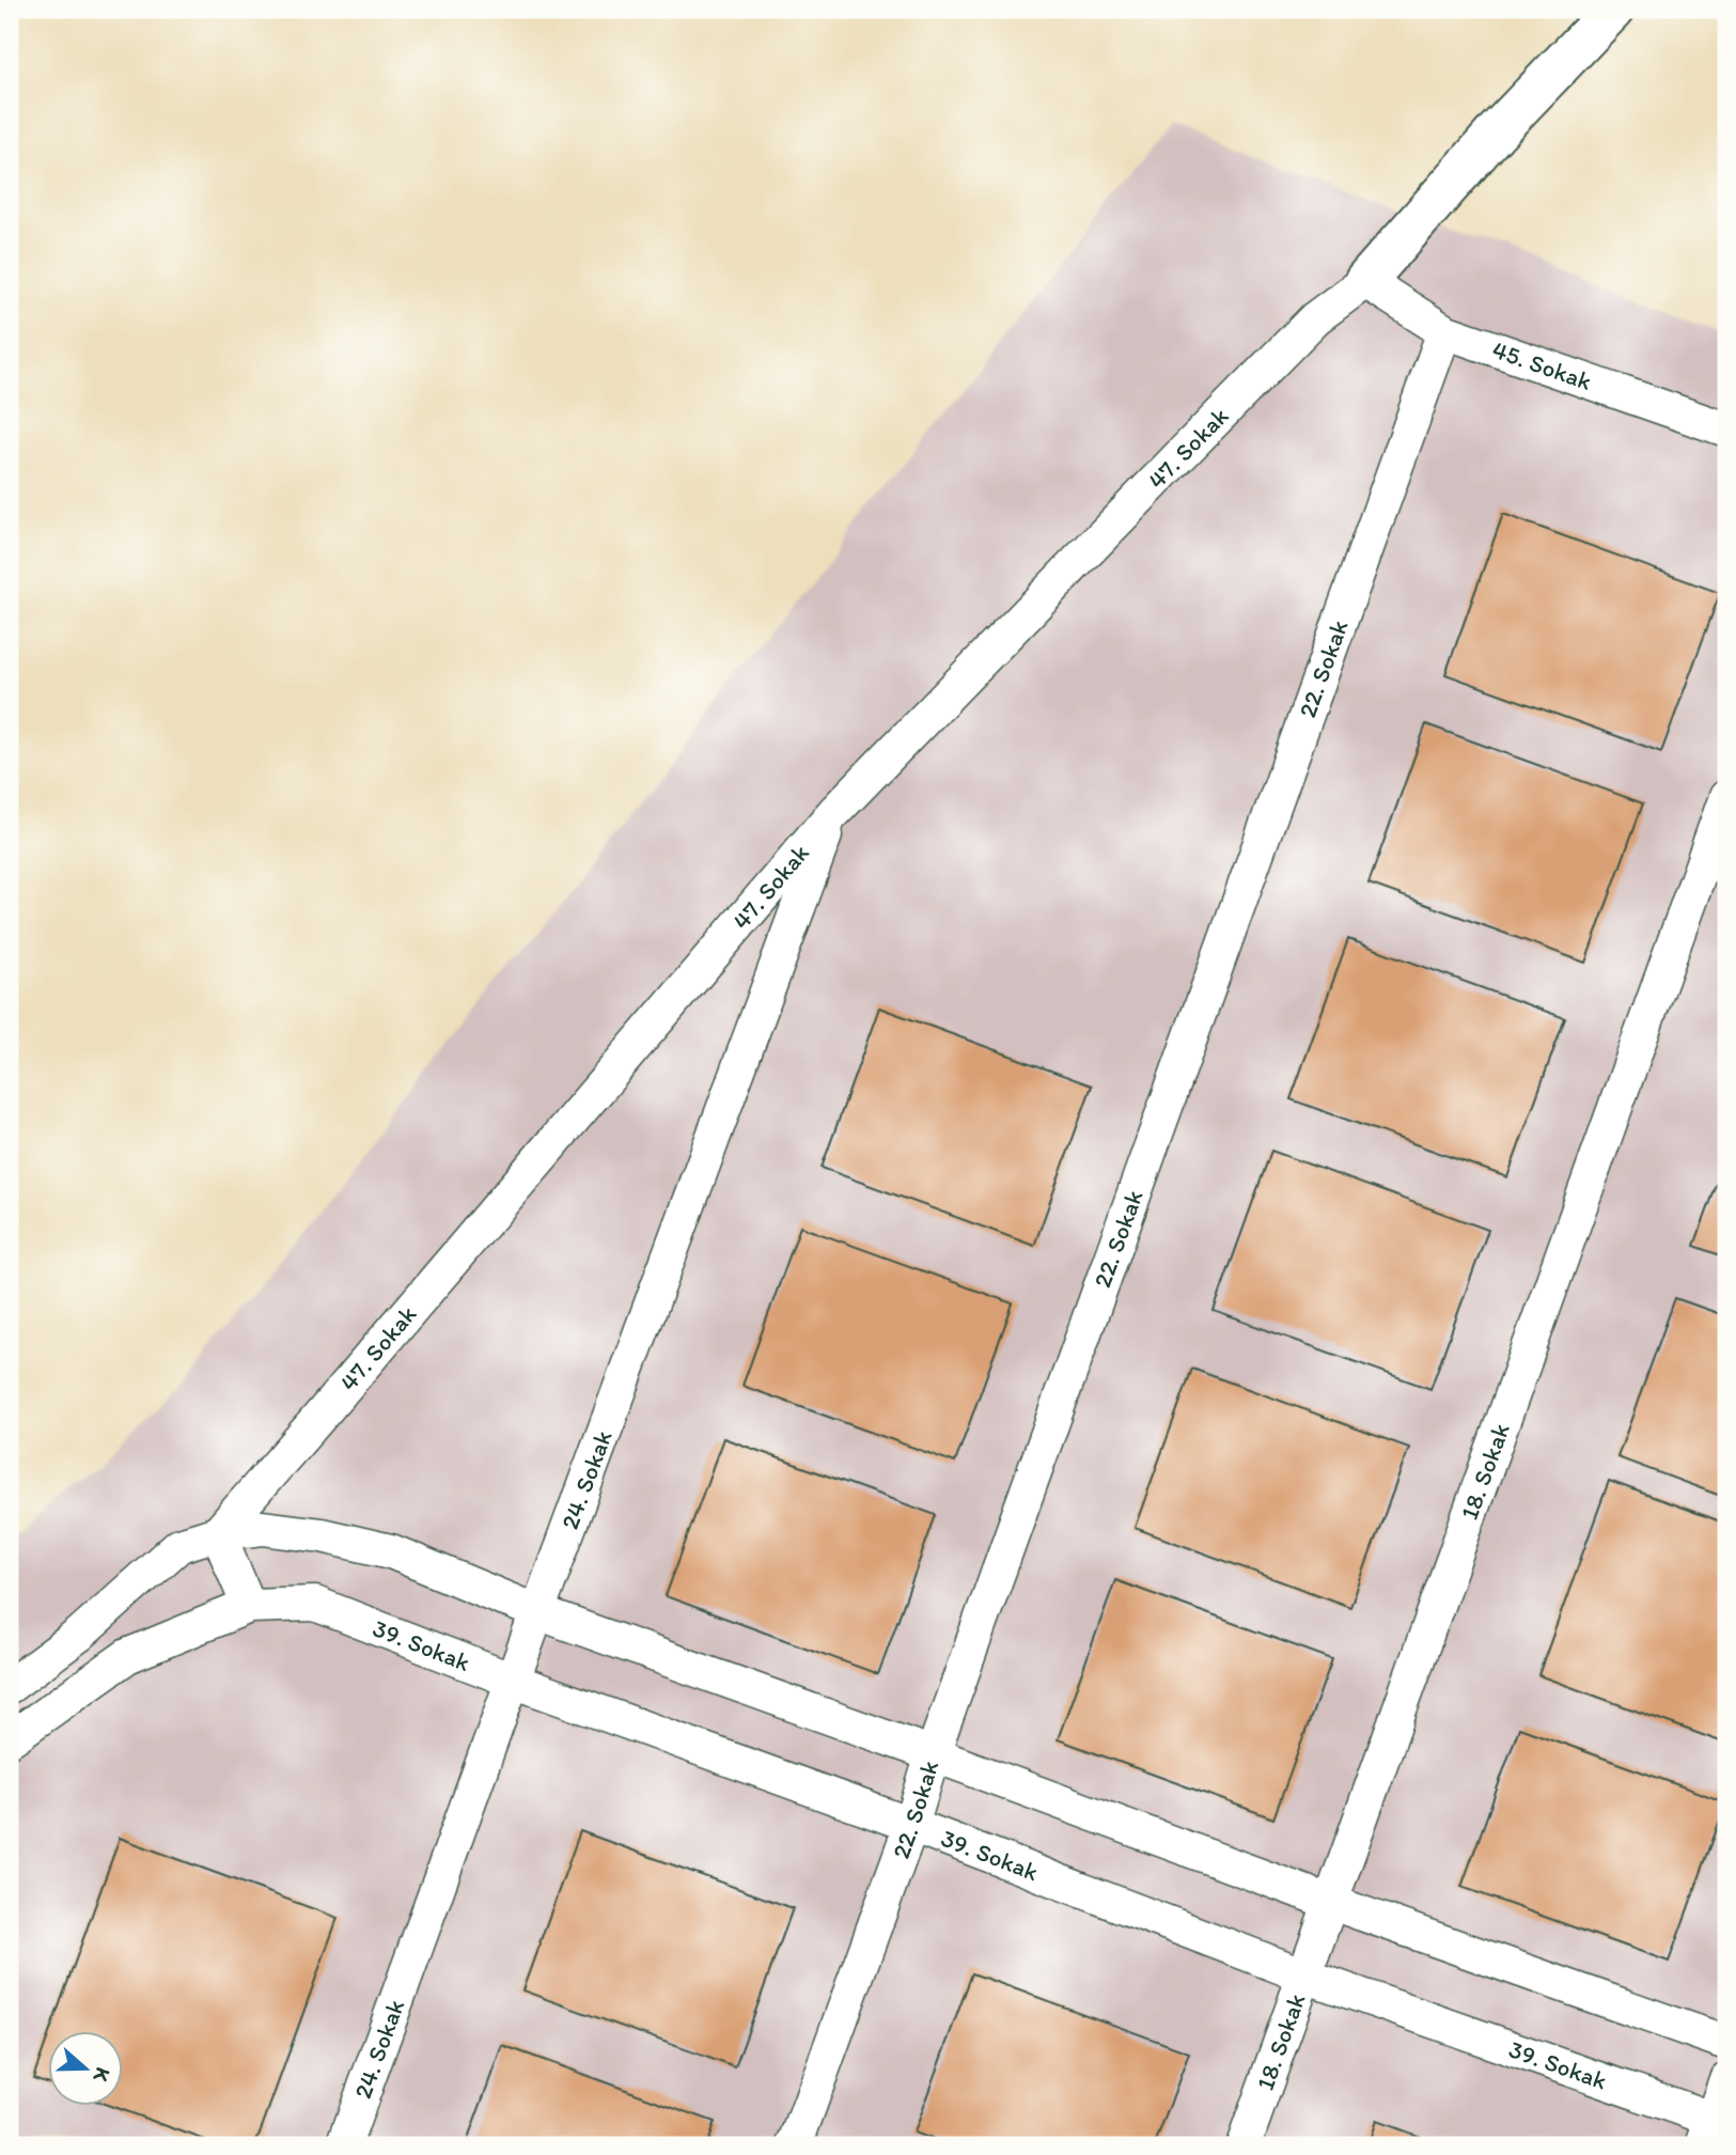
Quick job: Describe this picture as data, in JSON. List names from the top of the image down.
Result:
{
  "streets": {
    "street": [
      "45. Sokak",
      "47. Sokak",
      "22. Sokak",
      "18. Sokak",
      "24. Sokak",
      "39. Sokak"
    ]
  },
  "crossings": [
    ["45. Sokak", "47. Sokak"],
    ["45. Sokak", "22. Sokak"],
    ["47. Sokak", "24. Sokak"],
    ["22. Sokak", "39. Sokak"],
    ["18. Sokak", "39. Sokak"],
    ["24. Sokak", "39. Sokak"]
  ],
  "north": "right"
}
